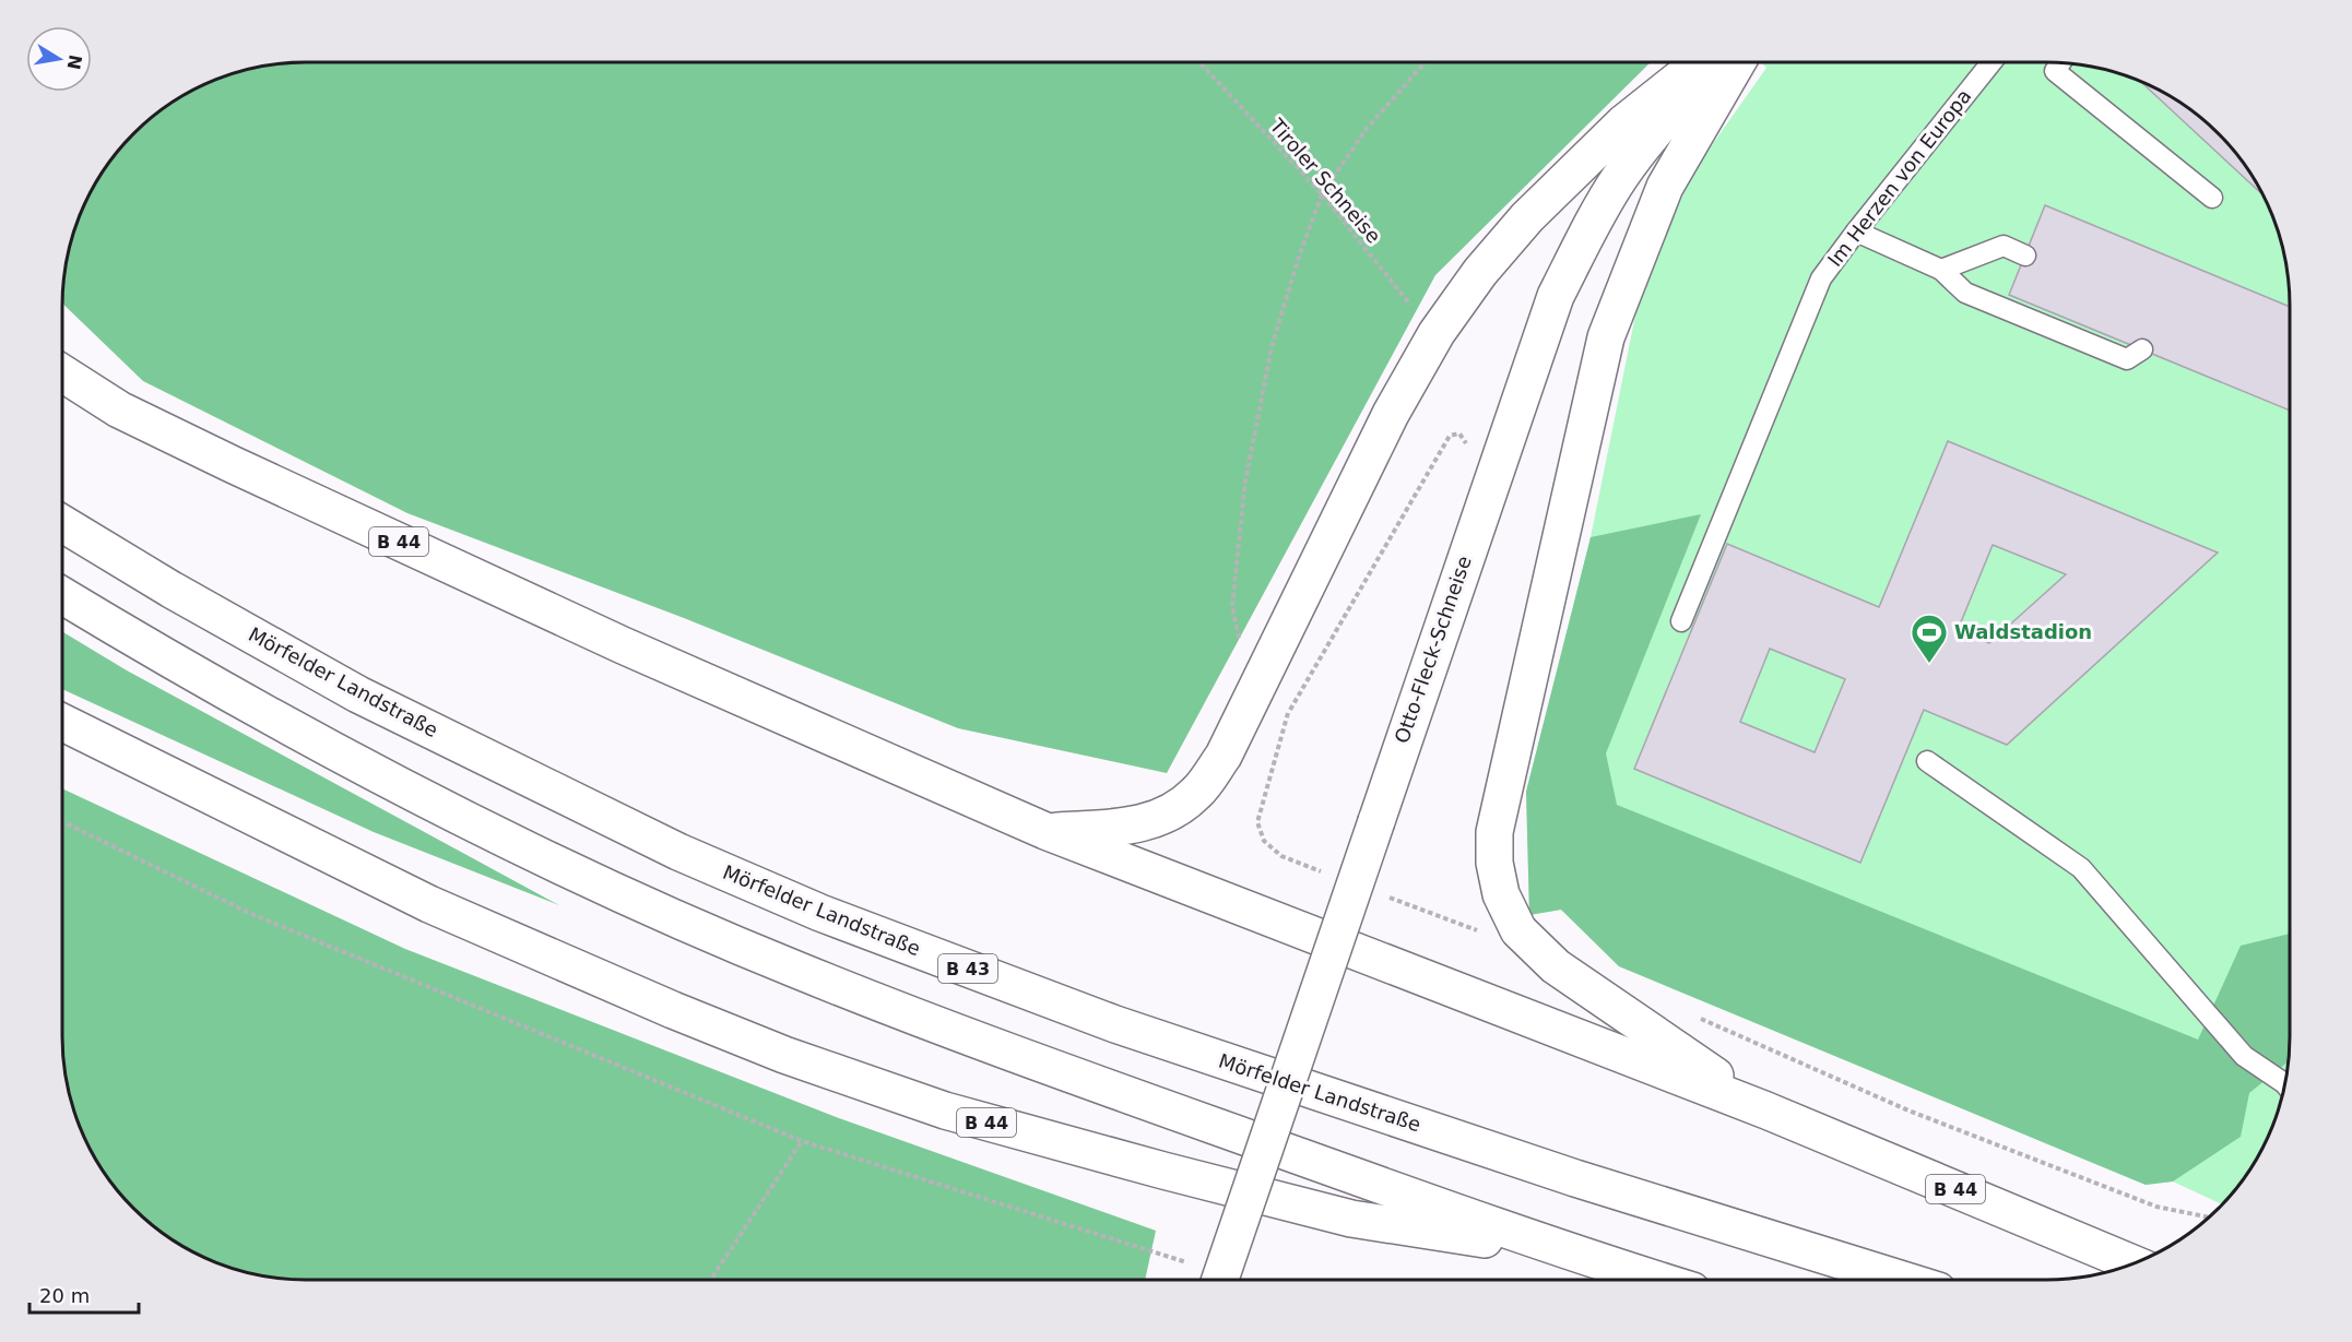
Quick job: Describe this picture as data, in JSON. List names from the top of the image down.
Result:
{
  "streets": {
    "main road": [
      "B 44",
      "Otto-Fleck-Schneise",
      "Mörfelder Landstraße",
      "B 43"
    ],
    "lane": ["Im Herzen von Europa"],
    "path": ["Tiroler Schneise"]
  },
  "places": {
    "sports": ["Waldstadion"]
  },
  "scale_bar": "20 m",
  "north": "right"
}
